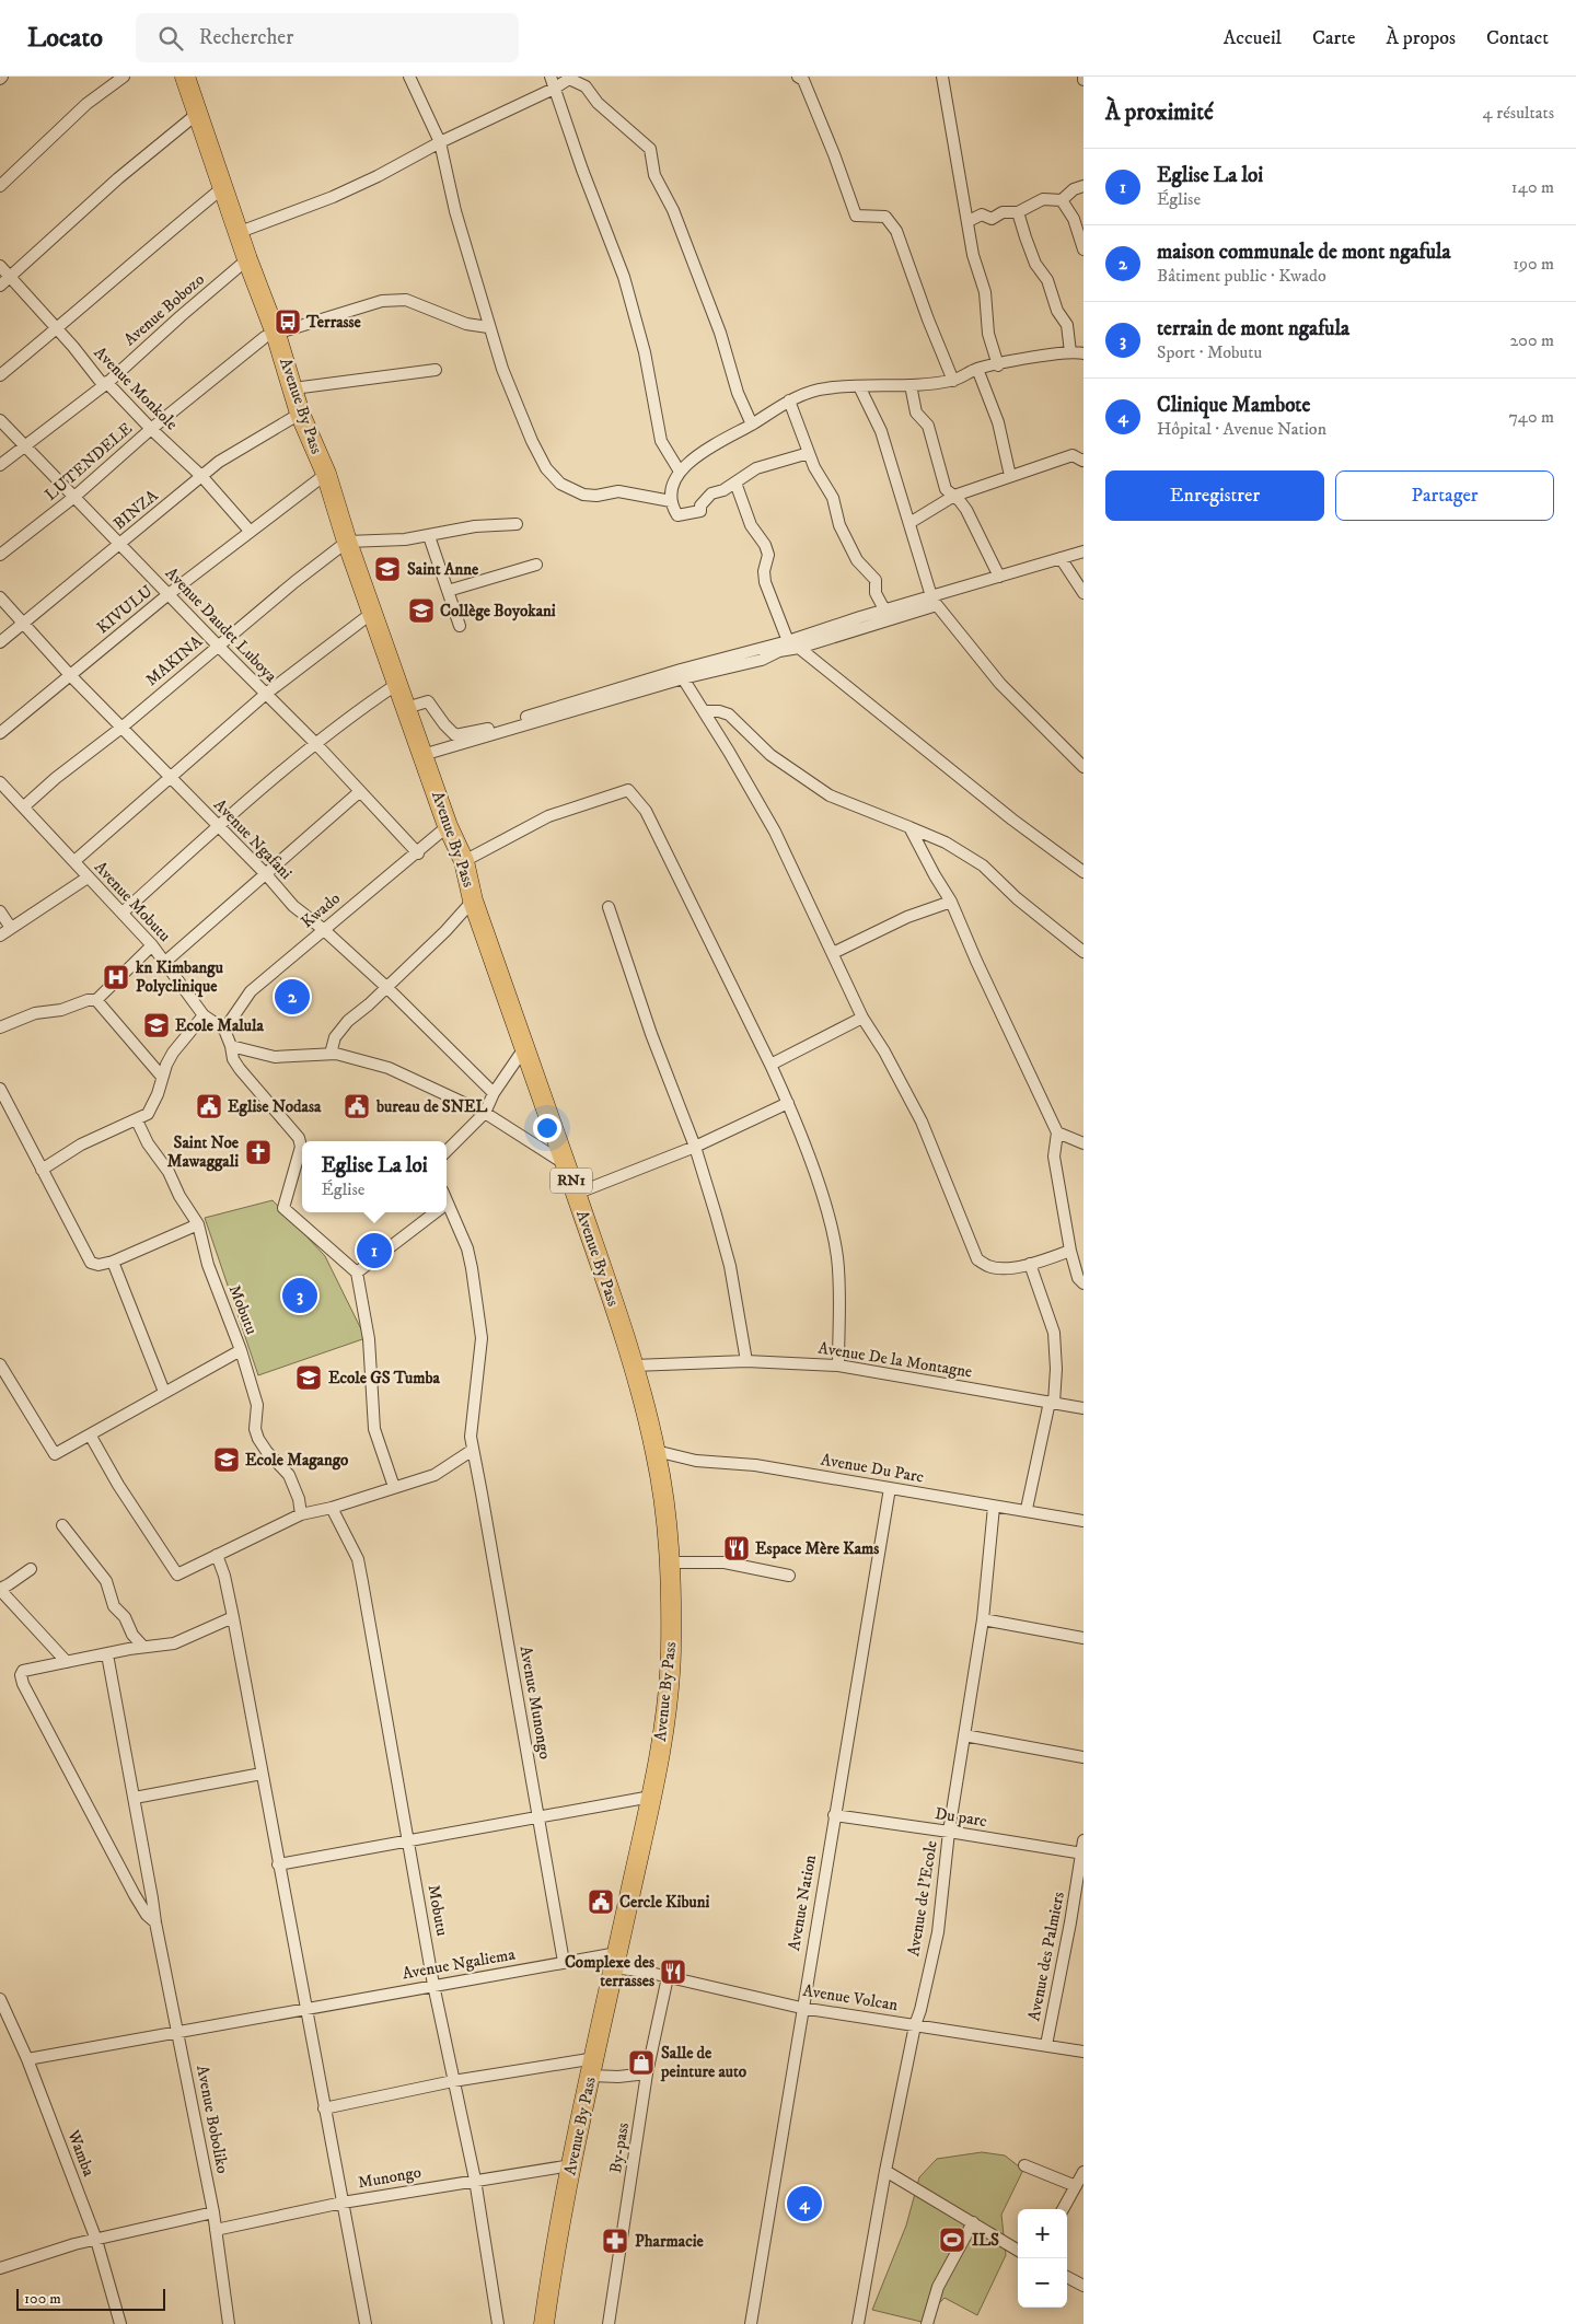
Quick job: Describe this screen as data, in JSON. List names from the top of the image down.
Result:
{
  "streets": {
    "highway": ["Avenue By Pass", "RN1"],
    "street": [
      "Avenue Bobozo",
      "Avenue Monkole",
      "LUTENDELE",
      "BINZA",
      "KIVULU",
      "Avenue Daudet Luboya",
      "MAKINA",
      "Avenue Ngafani",
      "Avenue Mobutu",
      "Kwado",
      "Mobutu",
      "Avenue De la Montagne",
      "Avenue Du Parc",
      "Avenue Munongo",
      "Du parc",
      "Avenue de l'Ecole",
      "Avenue Nation",
      "Avenue des Palmiers",
      "Avenue Ngaliema",
      "Avenue Volcan",
      "Avenue Boboliko",
      "By-pass",
      "Wamba",
      "Munongo"
    ]
  },
  "crossings": [
    ["Avenue Bobozo", "Avenue Monkole"],
    ["Avenue Bobozo", "Avenue By Pass"],
    ["Avenue Bobozo", "Avenue Daudet Luboya"],
    ["Avenue Monkole", "LUTENDELE"],
    ["Avenue Monkole", "BINZA"],
    ["Avenue Monkole", "KIVULU"],
    ["Avenue By Pass", "LUTENDELE"],
    ["Avenue By Pass", "BINZA"],
    ["Avenue By Pass", "KIVULU"],
    ["Avenue By Pass", "MAKINA"],
    ["Avenue By Pass", "Kwado"],
    ["Avenue By Pass", "Avenue De la Montagne"],
    ["Avenue By Pass", "Avenue Du Parc"],
    ["Avenue By Pass", "Avenue Ngaliema"],
    ["Avenue By Pass", "Avenue Volcan"],
    ["Avenue By Pass", "Munongo"],
    ["LUTENDELE", "Avenue Daudet Luboya"],
    ["BINZA", "Avenue Daudet Luboya"],
    ["BINZA", "Avenue Ngafani"],
    ["KIVULU", "Avenue Daudet Luboya"],
    ["KIVULU", "Avenue Ngafani"],
    ["Avenue Daudet Luboya", "MAKINA"],
    ["Avenue Daudet Luboya", "Kwado"],
    ["MAKINA", "Avenue Ngafani"],
    ["MAKINA", "Avenue Mobutu"],
    ["Avenue Ngafani", "Kwado"],
    ["Avenue Mobutu", "Kwado"],
    ["Mobutu", "Avenue Ngaliema"],
    ["Mobutu", "Munongo"],
    ["Avenue Du Parc", "Avenue de l'Ecole"],
    ["Avenue Du Parc", "Avenue Nation"],
    ["Avenue Munongo", "Avenue Ngaliema"],
    ["Du parc", "Avenue de l'Ecole"],
    ["Du parc", "Avenue Nation"],
    ["Du parc", "Avenue des Palmiers"],
    ["Avenue de l'Ecole", "Avenue Volcan"],
    ["Avenue Nation", "Avenue Volcan"],
    ["Avenue des Palmiers", "Avenue Volcan"],
    ["Avenue Ngaliema", "Avenue Volcan"],
    ["Avenue Ngaliema", "Avenue Boboliko"],
    ["Avenue Ngaliema", "Wamba"],
    ["Avenue Volcan", "By-pass"],
    ["Avenue Boboliko", "Munongo"]
  ],
  "places": {
    "bus stop": ["Terrasse"],
    "school or university": [
      "Saint Anne",
      "Collège Boyokani",
      "Ecole Malula",
      "Ecole GS Tumba",
      "Ecole Magango"
    ],
    "hospital": ["kn Kimbangu Polyclinique"],
    "public building": ["Eglise Nodasa", "bureau de SNEL", "Cercle Kibuni"],
    "church": ["Saint Noe Mawaggali"],
    "restaurant": ["Espace Mère Kams", "Complexe des terrasses"],
    "shop": ["Salle de peinture auto"],
    "sports": ["ILS"],
    "pharmacy": ["Pharmacie"]
  },
  "scale_bar": "100 m",
  "page": {
    "header": "Locato",
    "search": "Rechercher",
    "nav": [
      "Accueil",
      "Carte",
      "À propos",
      "Contact"
    ],
    "heading": ["À proximité", "4 résultats"],
    "list": [
      {
        "mark": "1",
        "name": "Eglise La loi",
        "note": "Église",
        "value": "140 m"
      },
      {
        "mark": "2",
        "name": "maison communale de mont ngafula",
        "note": "Bâtiment public · Kwado",
        "value": "190 m"
      },
      {
        "mark": "3",
        "name": "terrain de mont ngafula",
        "note": "Sport · Mobutu",
        "value": "200 m"
      },
      {
        "mark": "4",
        "name": "Clinique Mambote",
        "note": "Hôpital · Avenue Nation",
        "value": "740 m"
      }
    ],
    "buttons": ["Enregistrer", "Partager"],
    "pins": [
      "2",
      "1",
      "3",
      "4"
    ],
    "popup": ["Eglise La loi", "Église"],
    "map_buttons": ["+", "−"],
    "scale": "100 m"
  }
}
